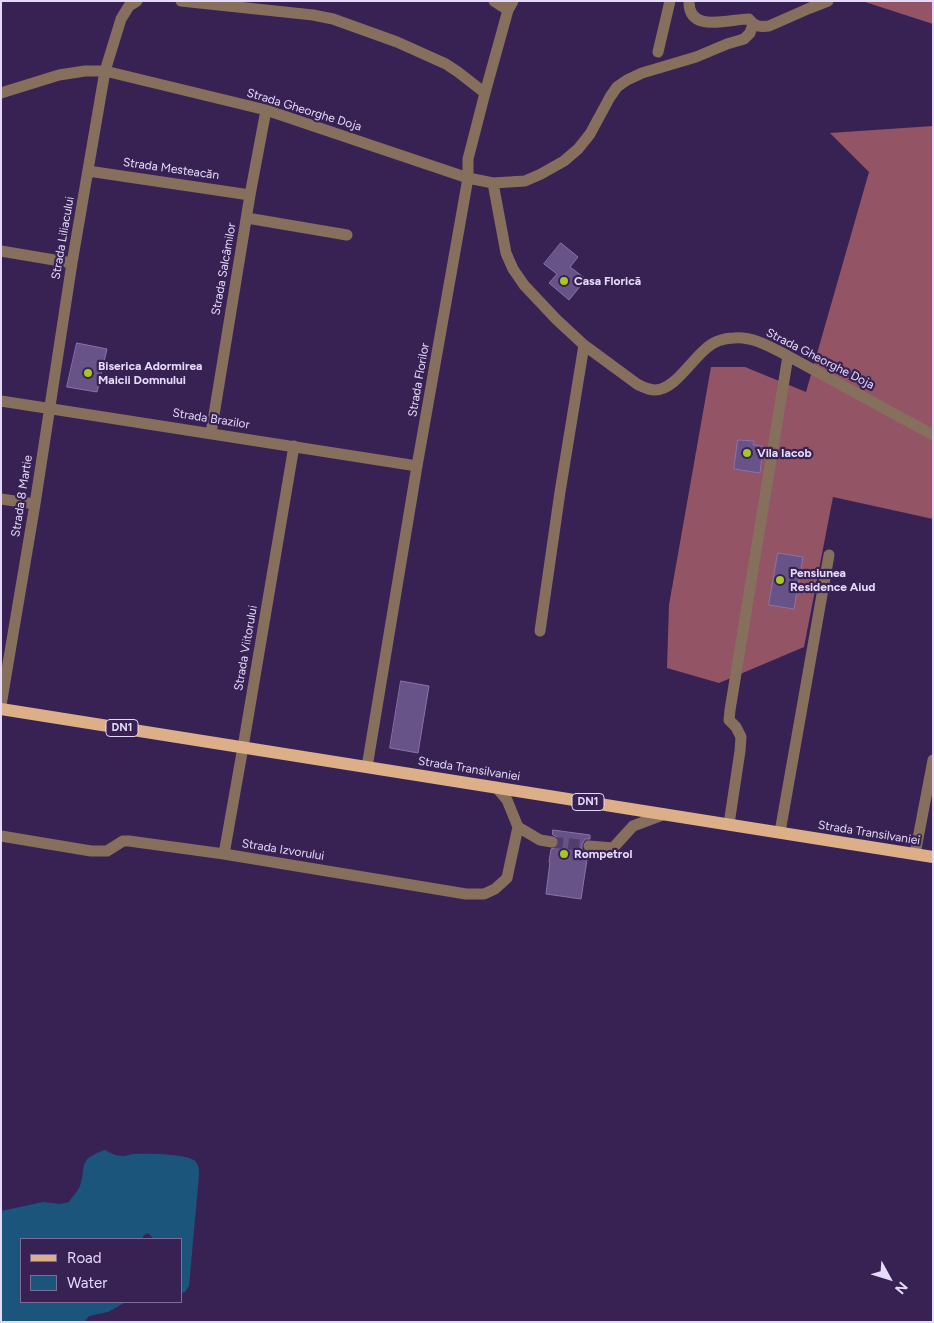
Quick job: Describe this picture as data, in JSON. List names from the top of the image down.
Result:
{
  "streets": {
    "main road": ["DN1", "Strada Transilvaniei"],
    "street": [
      "Strada Gheorghe Doja",
      "Strada Mesteacăn",
      "Strada Liliacului",
      "Strada Salcâmilor",
      "Strada Florilor",
      "Strada Brazilor",
      "Strada 8 Martie",
      "Strada Viitorului",
      "Strada Izvorului"
    ]
  },
  "crossings": [
    ["Strada Gheorghe Doja", "Strada Liliacului"],
    ["Strada Gheorghe Doja", "Strada Salcâmilor"],
    ["Strada Gheorghe Doja", "Strada Florilor"],
    ["Strada Mesteacăn", "Strada Liliacului"],
    ["Strada Mesteacăn", "Strada Salcâmilor"],
    ["Strada Liliacului", "Strada Brazilor"],
    ["Strada Liliacului", "Strada 8 Martie"],
    ["Strada Salcâmilor", "Strada Brazilor"],
    ["Strada Florilor", "Strada Brazilor"],
    ["Strada Florilor", "Strada Transilvaniei"],
    ["Strada Brazilor", "Strada 8 Martie"],
    ["Strada Brazilor", "Strada Viitorului"],
    ["Strada Viitorului", "Strada Transilvaniei"],
    ["Strada Viitorului", "Strada Izvorului"]
  ],
  "places": [
    "Casa Florică",
    "Biserica Adormirea Maicii Domnului",
    "Vila Iacob",
    "Pensiunea Residence Aiud",
    "Rompetrol"
  ],
  "legend": ["Road", "Water"],
  "north": "bottom right"
}
